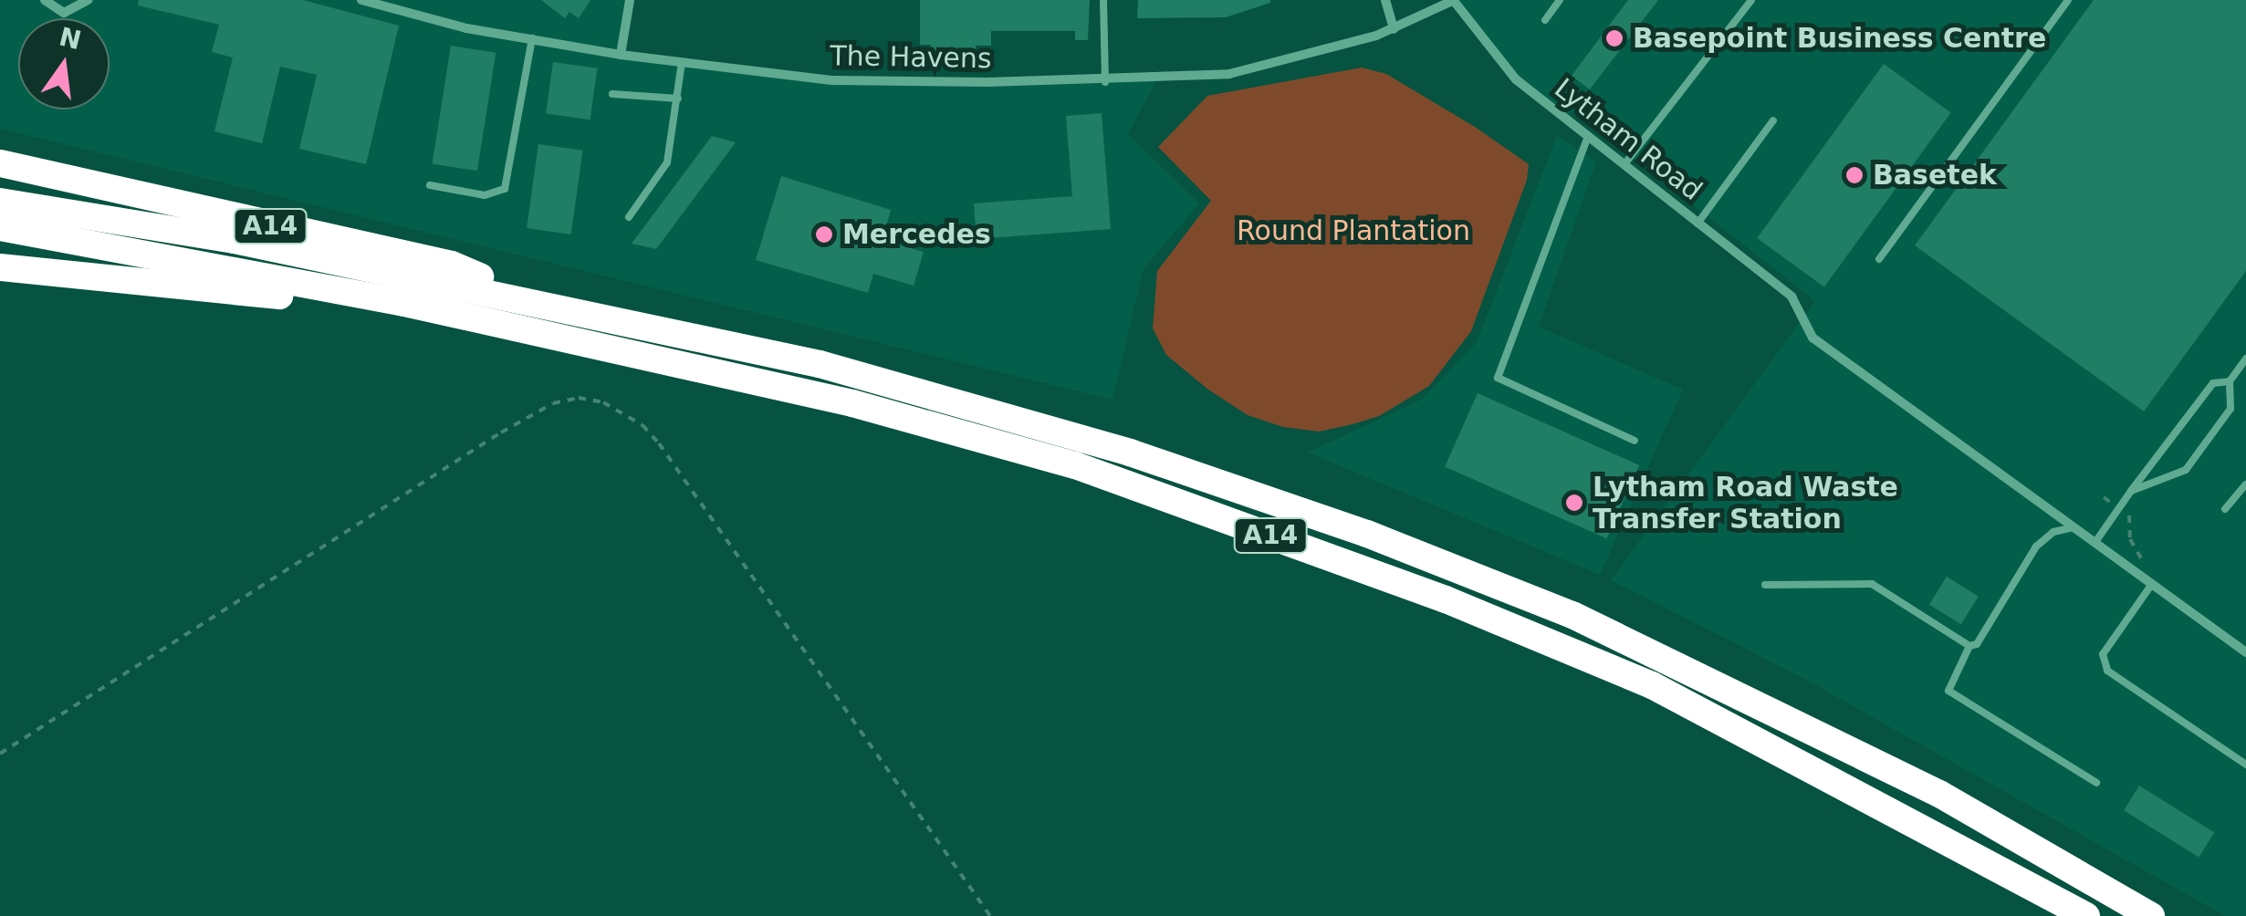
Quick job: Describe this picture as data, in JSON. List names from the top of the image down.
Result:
{
  "streets": {
    "highway": ["A14"],
    "street": ["The Havens", "Lytham Road"]
  },
  "crossings": [
    ["The Havens", "Lytham Road"]
  ],
  "parks": ["Round Plantation"],
  "places": [
    "Basepoint Business Centre",
    "Basetek",
    "Mercedes",
    "Lytham Road Waste Transfer Station"
  ],
  "north": "top"
}
